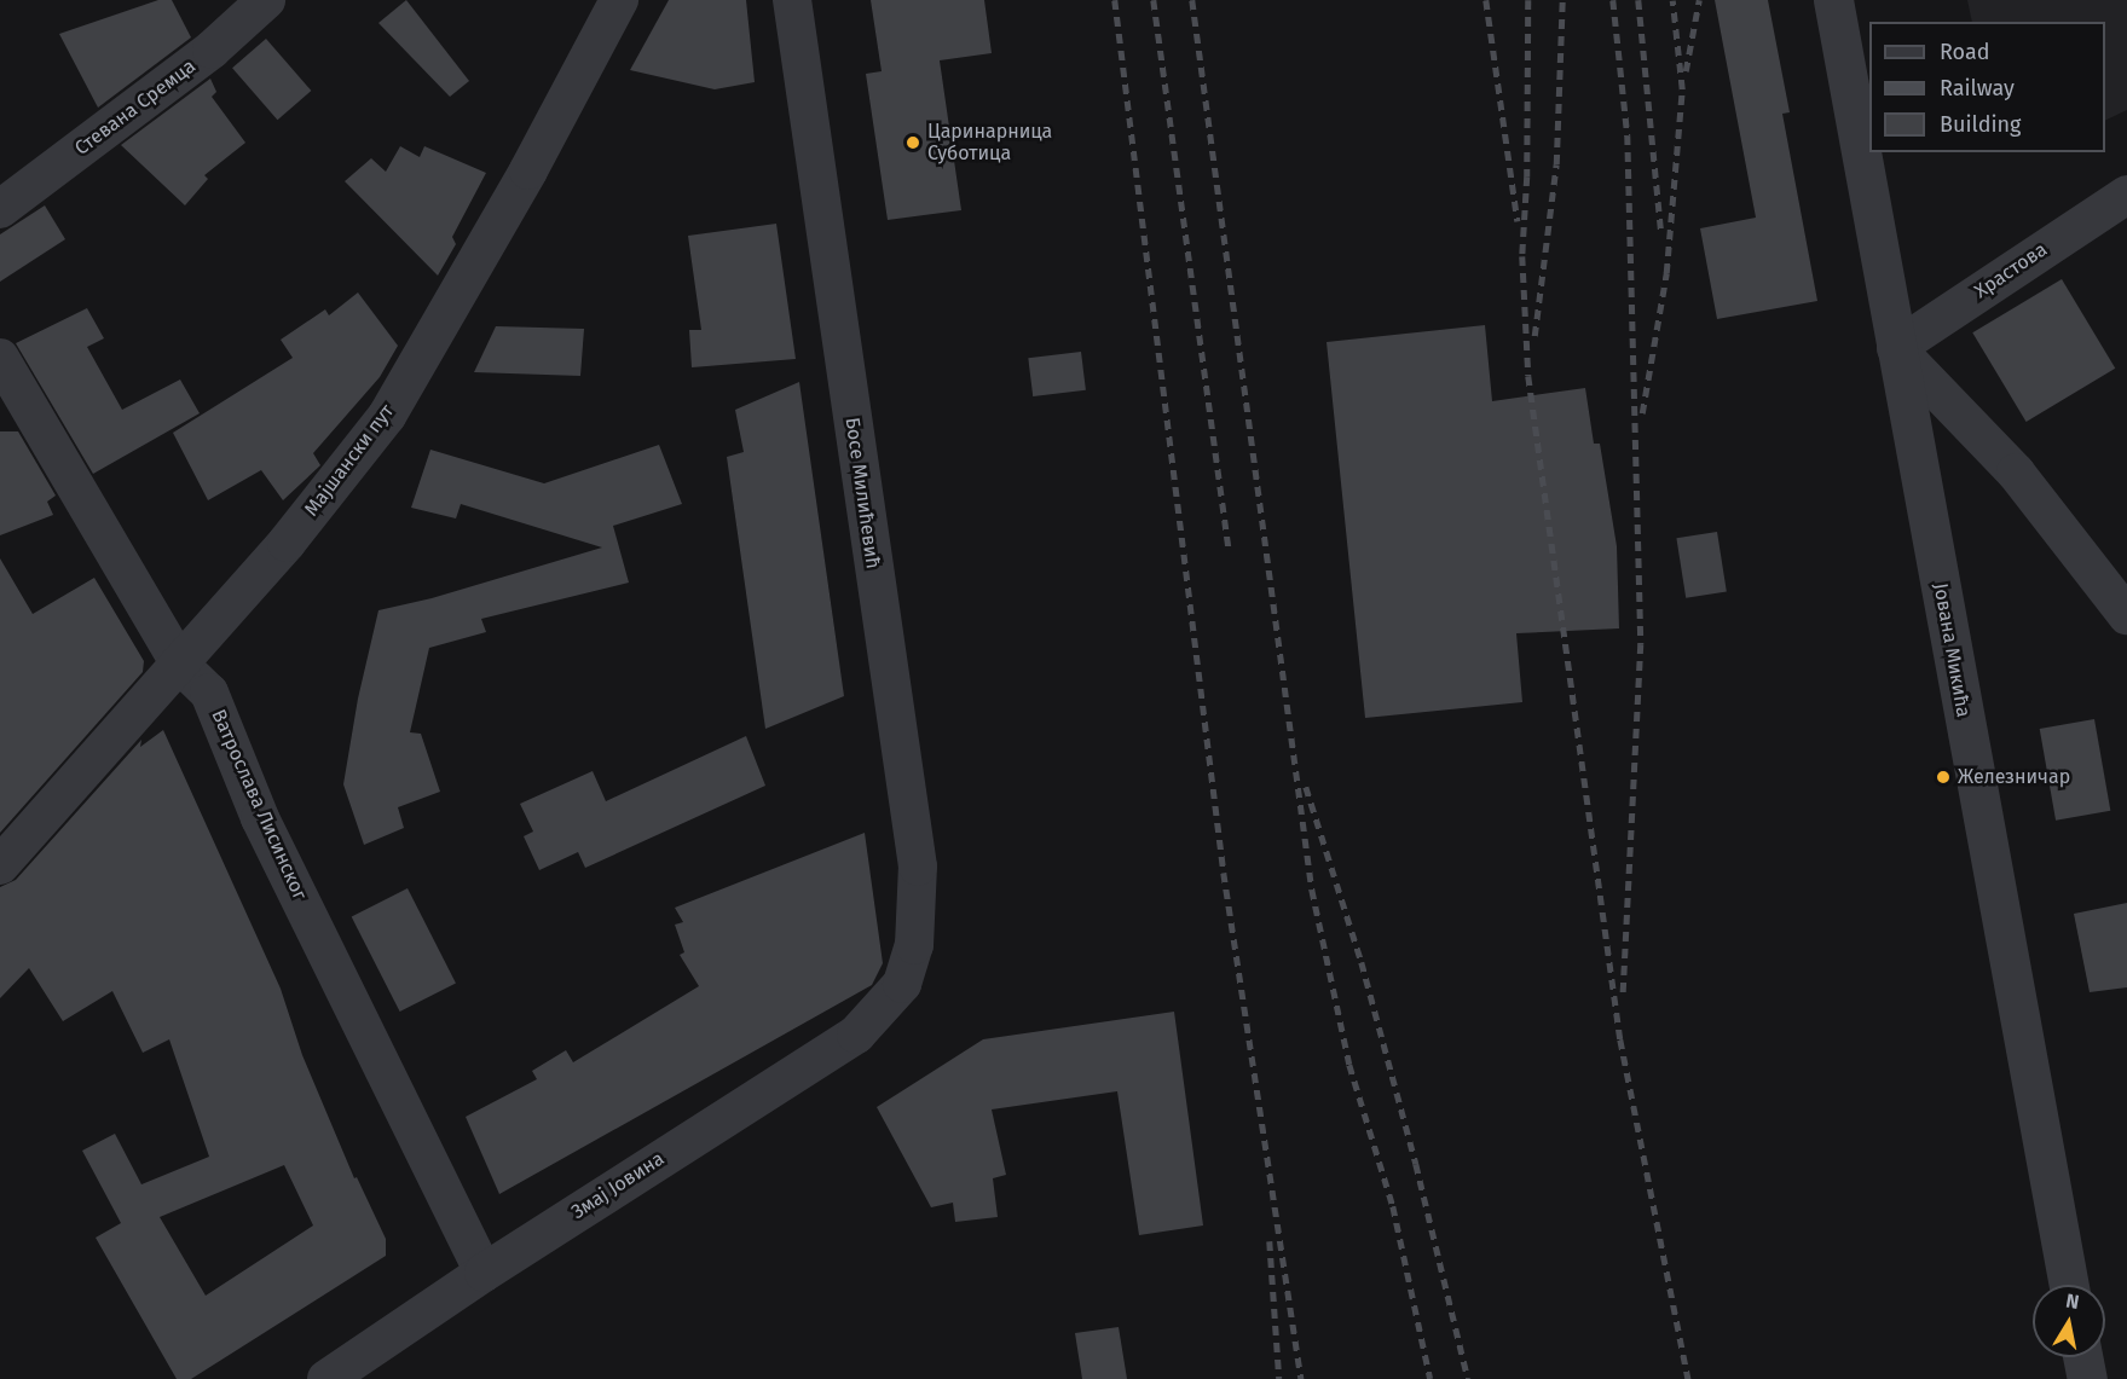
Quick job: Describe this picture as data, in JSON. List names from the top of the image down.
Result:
{
  "streets": {
    "street": [
      "Стевана Сремца",
      "Храстова",
      "Мајшански пут",
      "Босе Милићевић",
      "Јована Микића",
      "Ватрослава Лисинског",
      "Змај Јовина"
    ]
  },
  "crossings": [
    ["Храстова", "Јована Микића"],
    ["Мајшански пут", "Ватрослава Лисинског"],
    ["Босе Милићевић", "Змај Јовина"],
    ["Ватрослава Лисинског", "Змај Јовина"]
  ],
  "places": ["Царинарница Суботица", "Железничар"],
  "legend": ["Road", "Railway", "Building"],
  "north": "top"
}
